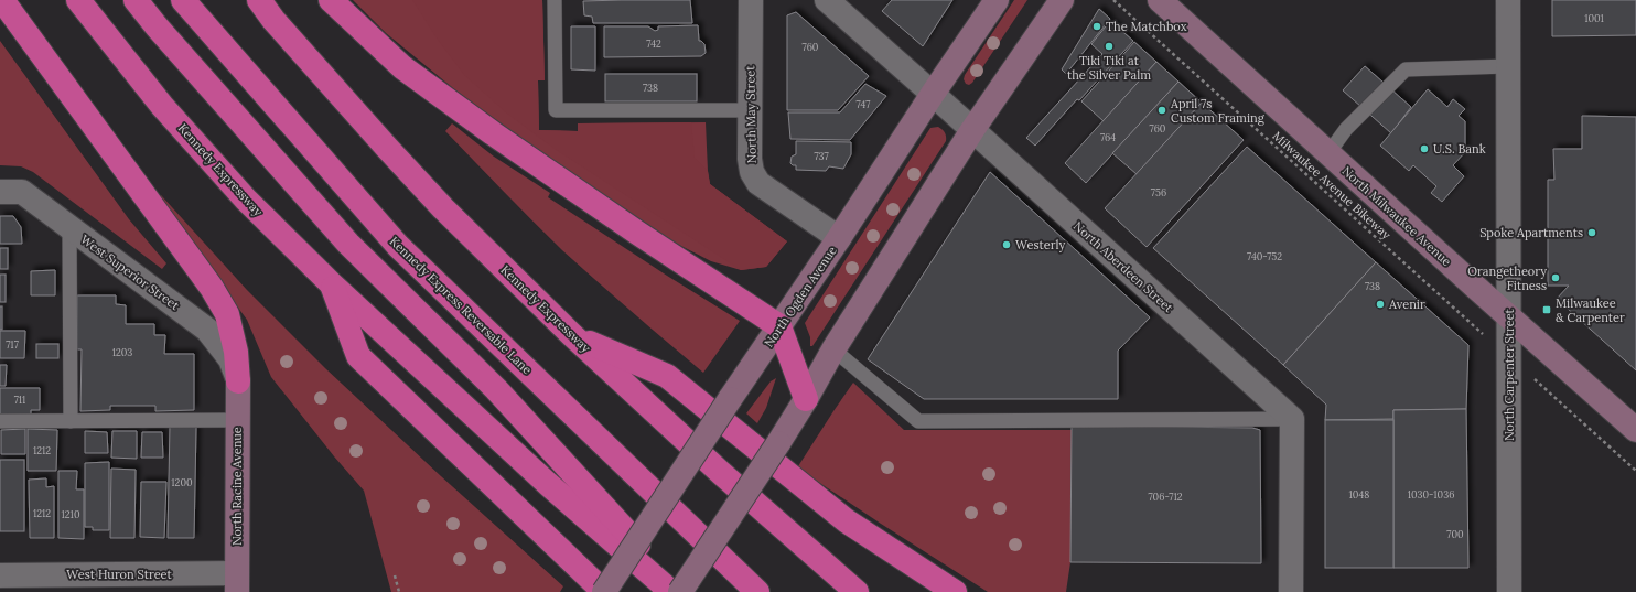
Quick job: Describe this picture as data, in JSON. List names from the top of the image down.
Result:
{
  "streets": {
    "highway": ["Kennedy Expressway", "Kennedy Express Reversable Lane"],
    "main road": ["North Milwaukee Avenue", "North Ogden Avenue", "North Racine Avenue"],
    "street": [
      "North May Street",
      "North Aberdeen Street",
      "West Superior Street",
      "North Carpenter Street",
      "West Huron Street"
    ],
    "path": ["Milwaukee Avenue Bikeway"]
  },
  "crossings": [
    ["North May Street", "North Ogden Avenue"],
    ["North Milwaukee Avenue", "North Carpenter Street"],
    ["North Aberdeen Street", "North Ogden Avenue"],
    ["West Superior Street", "North Racine Avenue"],
    ["North Racine Avenue", "West Huron Street"]
  ],
  "places": {
    "other": [
      "The Matchbox",
      "Tiki Tiki at the Silver Palm",
      "April 7s Custom Framing",
      "U.S. Bank",
      "Spoke Apartments",
      "Westerly",
      "Orangetheory Fitness",
      "Avenir"
    ],
    "transit": ["Milwaukee & Carpenter"]
  },
  "house_numbers": [
    "1001",
    "742",
    "760",
    "738",
    "747",
    "760",
    "764",
    "737",
    "756",
    "740-752",
    "738",
    "717",
    "1203",
    "711",
    "1212",
    "1200",
    "1048",
    "1030-1036",
    "706-712",
    "1212",
    "1210",
    "700"
  ]
}
